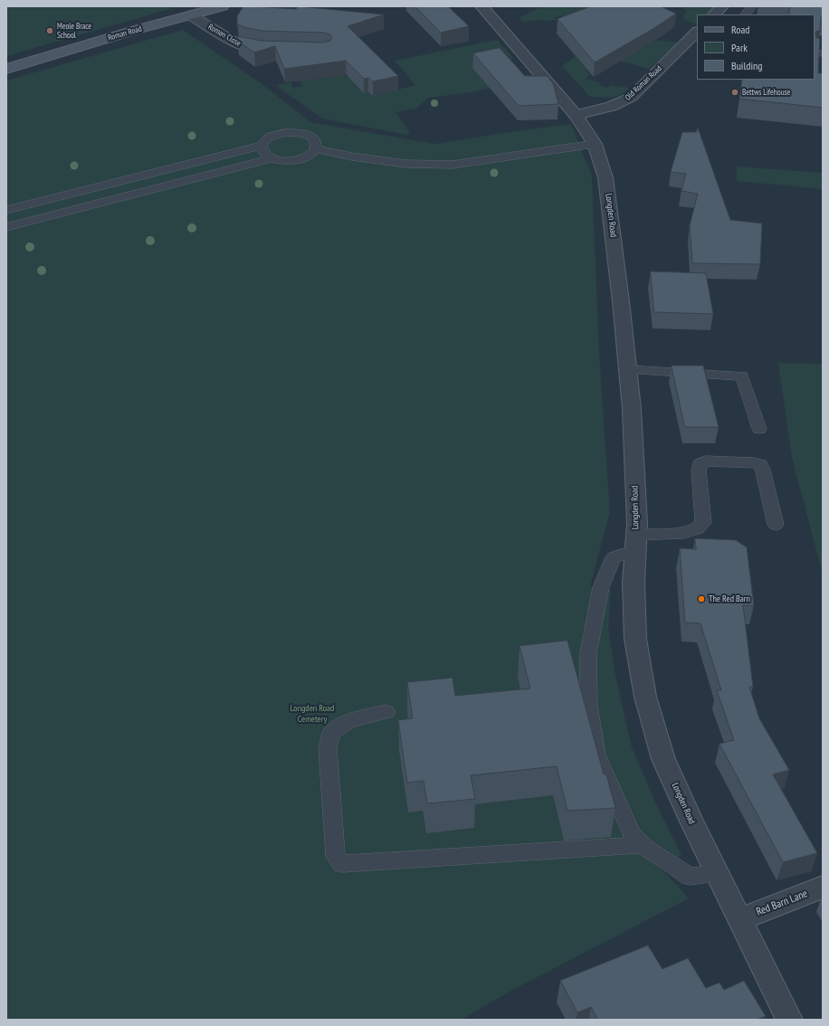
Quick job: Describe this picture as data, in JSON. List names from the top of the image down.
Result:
{
  "streets": {
    "main road": ["Roman Road"],
    "street": [
      "Roman Close",
      "Old Roman Road",
      "Longden Road",
      "Red Barn Lane"
    ]
  },
  "crossings": [
    ["Roman Road", "Roman Close"],
    ["Old Roman Road", "Longden Road"],
    ["Longden Road", "Red Barn Lane"]
  ],
  "parks": ["Longden Road Cemetery"],
  "places": ["Meole Brace School", "Bettws Lifehouse", "The Red Barn"],
  "legend": ["Road", "Park", "Building"]
}
